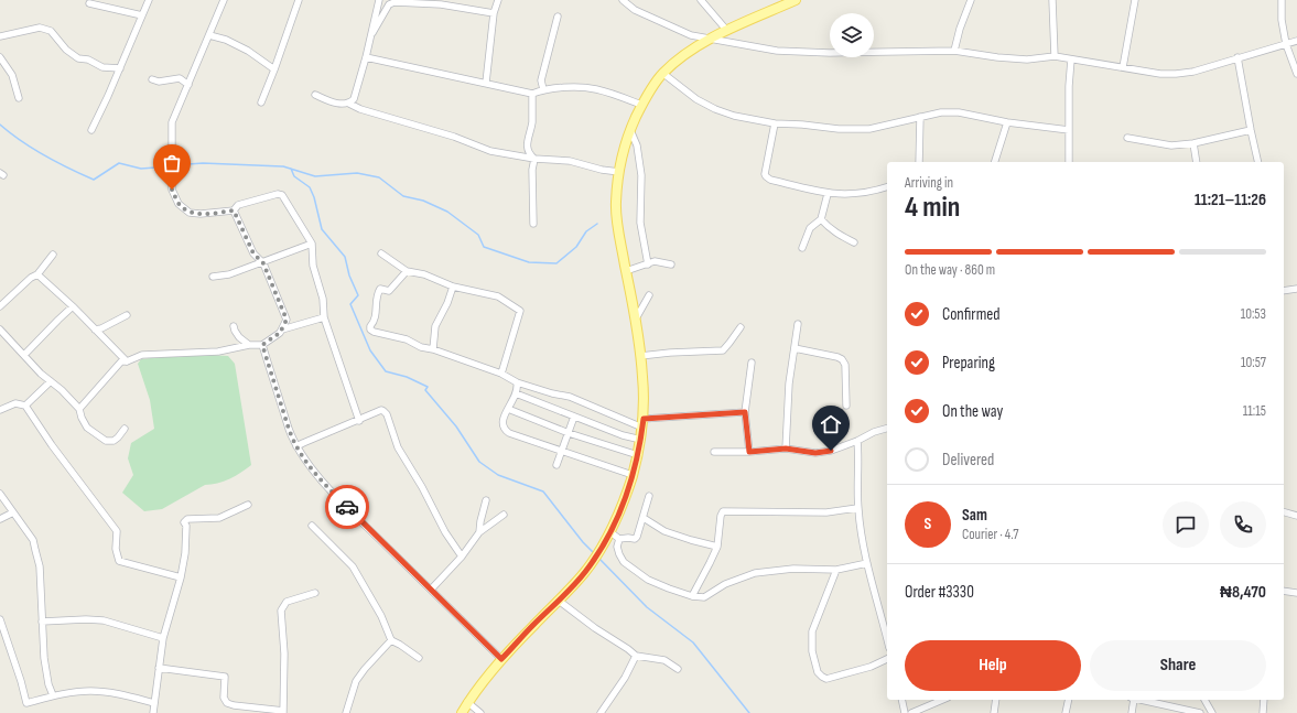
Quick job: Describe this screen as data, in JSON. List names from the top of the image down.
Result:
{
  "page": {
    "heading": ["4 min", "Arriving in", "11:21–11:26"],
    "panel": [
      "Sam",
      "Courier · 4.7",
      "Order #3330",
      "₦8,470"
    ],
    "bar": "On the way · 860 m",
    "list": [
      ["Confirmed", "10:53"],
      ["Preparing", "10:57"],
      ["On the way", "11:15"],
      "Delivered"
    ],
    "round": "S",
    "buttons": ["Help", "Share"]
  }
}
